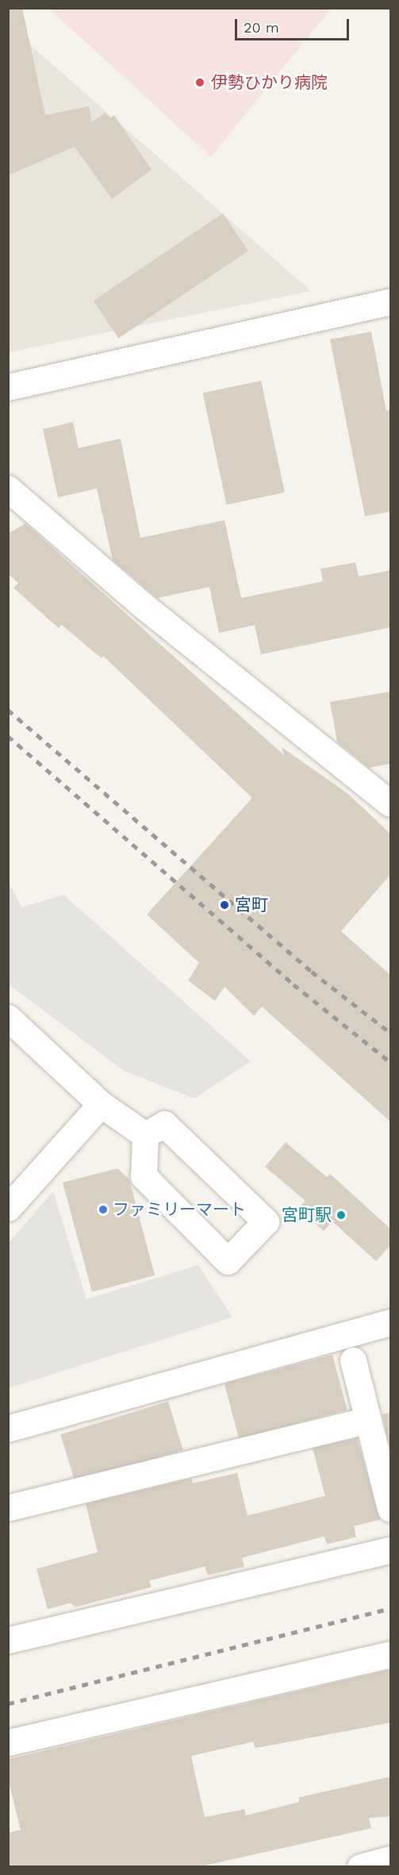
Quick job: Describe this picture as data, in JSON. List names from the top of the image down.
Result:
{
  "places": [
    "伊勢ひかり病院",
    "宮町",
    "ファミリーマート",
    "宮町駅"
  ],
  "scale_bar": "20 m"
}
